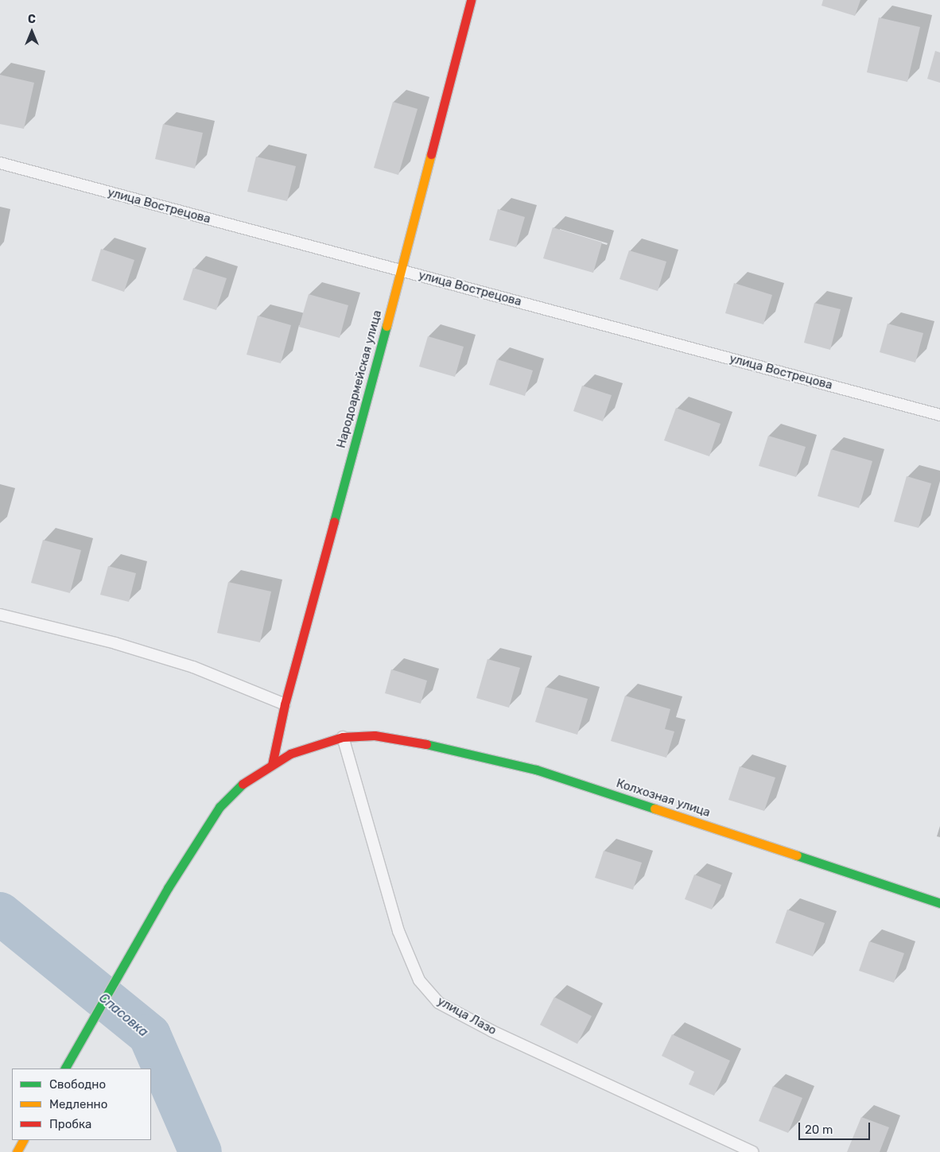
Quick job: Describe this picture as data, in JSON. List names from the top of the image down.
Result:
{
  "streets": {
    "street": ["Народоармейская улица", "Колхозная улица"],
    "lane": ["улица Вострецова", "улица Лазо"]
  },
  "crossings": [
    ["улица Вострецова", "Народоармейская улица"],
    ["Народоармейская улица", "Колхозная улица"],
    ["Колхозная улица", "улица Лазо"]
  ],
  "water": ["Спасовка"],
  "legend": ["Свободно", "Медленно", "Пробка"],
  "scale_bar": "20 m",
  "north": "top"
}
